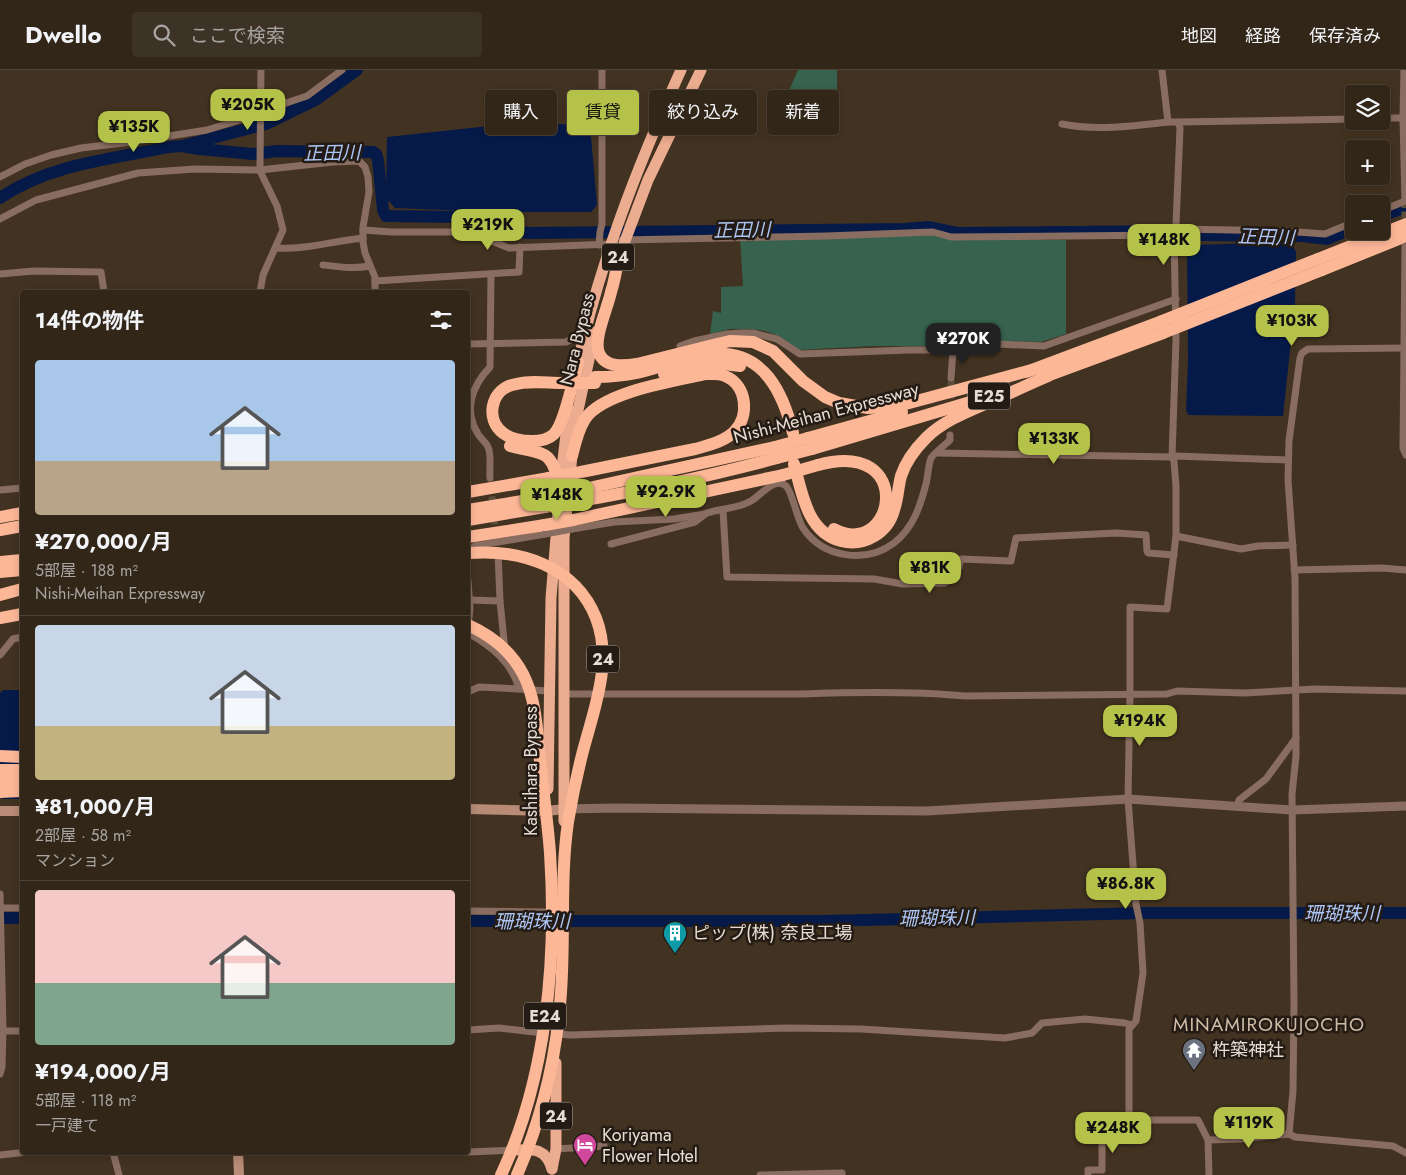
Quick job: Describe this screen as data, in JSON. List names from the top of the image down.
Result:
{
  "streets": {
    "highway": [
      "24",
      "Nara Bypass",
      "E25",
      "Nishi-Meihan Expressway",
      "Kashihara Bypass",
      "E24"
    ]
  },
  "crossings": [
    ["24", "Kashihara Bypass"],
    ["24", "E24"],
    ["Nara Bypass", "Kashihara Bypass"],
    ["Nishi-Meihan Expressway", "Kashihara Bypass"]
  ],
  "districts": ["MINAMIROKUJOCHO"],
  "water": ["正田川", "珊瑚珠川"],
  "places": {
    "building": ["ピップ(株) 奈良工場"],
    "temple": ["杵築神社"],
    "hotel": ["Koriyama Flower Hotel"]
  },
  "page": {
    "header": "Dwello",
    "search": "ここで検索",
    "nav": ["地図", "経路", "保存済み"],
    "map_buttons": ["+", "−"],
    "price": [
      "¥205K",
      "¥135K",
      "¥219K",
      "¥148K",
      "¥103K",
      "¥270K",
      "¥133K",
      "¥92.9K",
      "¥148K",
      "¥81K",
      "¥194K",
      "¥86.8K",
      "¥119K",
      "¥248K"
    ],
    "chip": [
      "購入",
      "賃貸",
      "絞り込み",
      "新着"
    ],
    "heading": "14件の物件",
    "list": [
      {
        "name": "¥270,000/月",
        "note": "5部屋 · 188 m² · Nishi-Meihan Expressway"
      },
      {
        "name": "¥81,000/月",
        "note": "2部屋 · 58 m² · マンション"
      },
      {
        "name": "¥194,000/月",
        "note": "5部屋 · 118 m² · 一戸建て"
      }
    ]
  }
}
